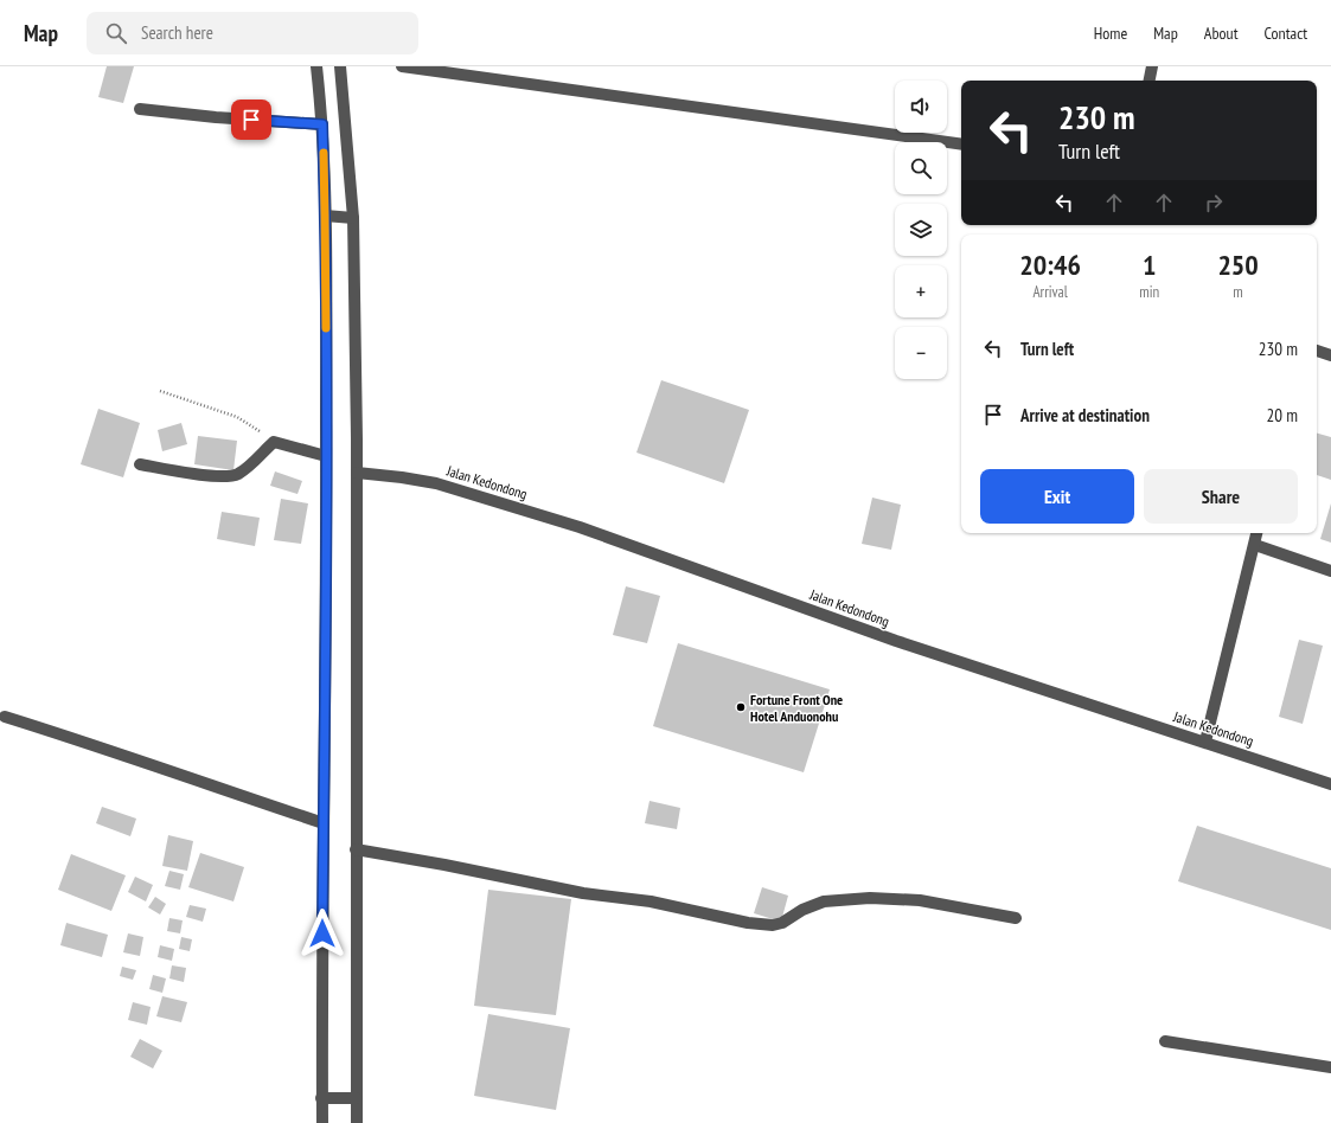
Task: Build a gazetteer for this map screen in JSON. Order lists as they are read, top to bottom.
{
  "streets": {
    "street": ["Jalan Kedondong"]
  },
  "places": ["Fortune Front One Hotel Anduonohu"],
  "page": {
    "header": "Map",
    "search": "Search here",
    "nav": [
      "Home",
      "Map",
      "About",
      "Contact"
    ],
    "map_buttons": ["+", "−"],
    "turn": ["230 m", "Turn left"],
    "eta": [
      "20:46",
      "Arrival",
      "1",
      "min",
      "250",
      "m"
    ],
    "list": [
      {
        "name": "Turn left",
        "value": "230 m"
      },
      {
        "name": "Arrive at destination",
        "value": "20 m"
      }
    ],
    "buttons": ["Exit", "Share"]
  }
}
